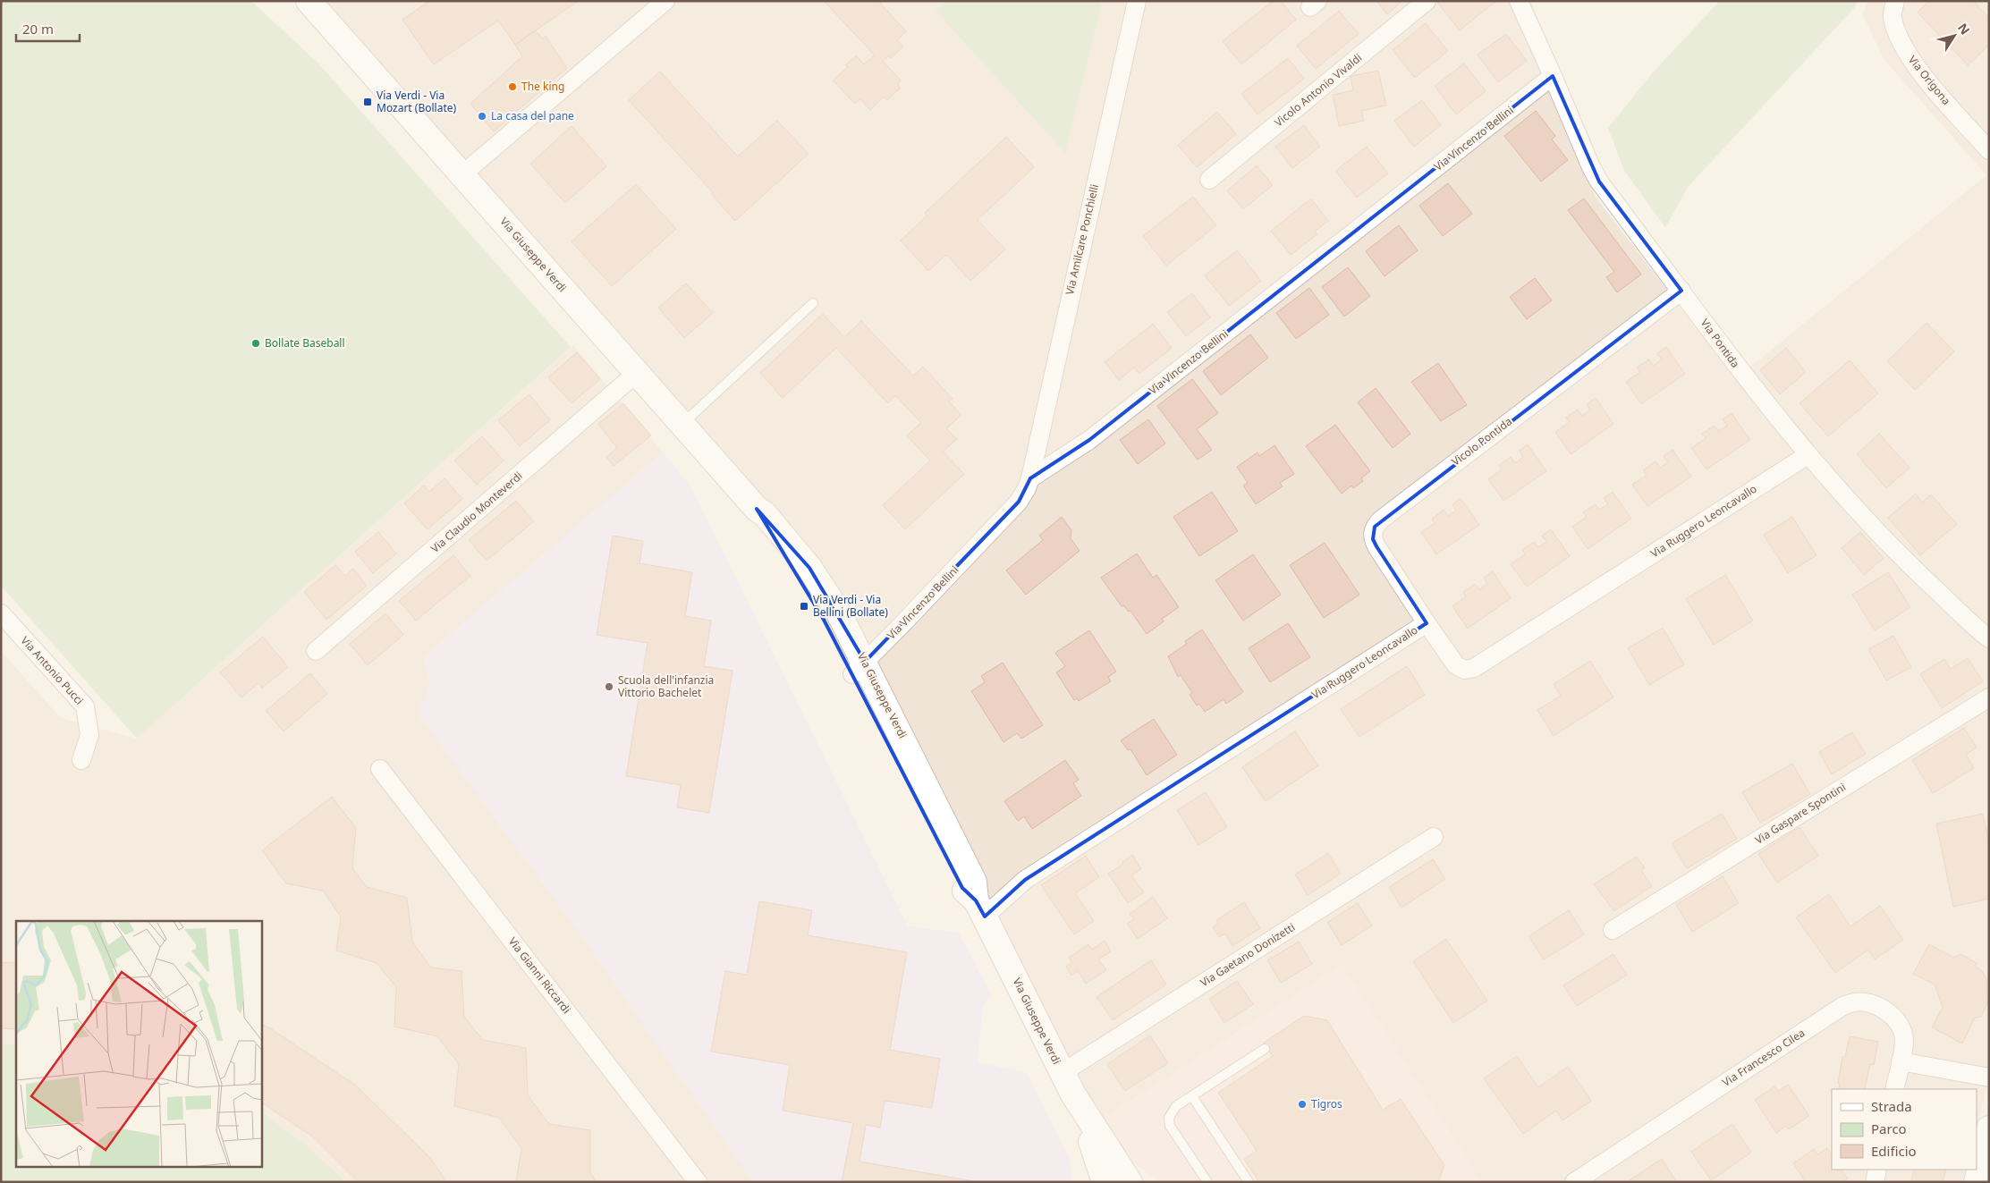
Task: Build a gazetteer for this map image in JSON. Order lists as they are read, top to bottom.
{
  "streets": {
    "street": [
      "Via Origona",
      "Vicolo Antonio Vivaldi",
      "Via Vincenzo Bellini",
      "Via Amilcare Ponchielli",
      "Via Giuseppe Verdi",
      "Via Pontida",
      "Vicolo Pontida",
      "Via Claudio Monteverdi",
      "Via Ruggero Leoncavallo",
      "Via Antonio Pucci",
      "Via Gaspare Spontini",
      "Via Gaetano Donizetti",
      "Via Gianni Riccardi",
      "Via Francesco Cilea"
    ]
  },
  "crossings": [
    ["Via Vincenzo Bellini", "Via Amilcare Ponchielli"],
    ["Via Vincenzo Bellini", "Via Giuseppe Verdi"],
    ["Via Vincenzo Bellini", "Via Pontida"],
    ["Via Giuseppe Verdi", "Via Claudio Monteverdi"],
    ["Via Giuseppe Verdi", "Via Ruggero Leoncavallo"],
    ["Via Giuseppe Verdi", "Via Gaetano Donizetti"],
    ["Via Pontida", "Vicolo Pontida"],
    ["Via Pontida", "Via Ruggero Leoncavallo"],
    ["Vicolo Pontida", "Via Ruggero Leoncavallo"]
  ],
  "places": {
    "other": [
      "The king",
      "La casa del pane",
      "Bollate Baseball",
      "Scuola dell'infanzia Vittorio Bachelet",
      "Tigros"
    ],
    "transit": ["Via Verdi - Via Mozart (Bollate)", "Via Verdi - Via Bellini (Bollate)"]
  },
  "legend": ["Strada", "Parco", "Edificio"],
  "scale_bar": "20 m",
  "north": "top right"
}
